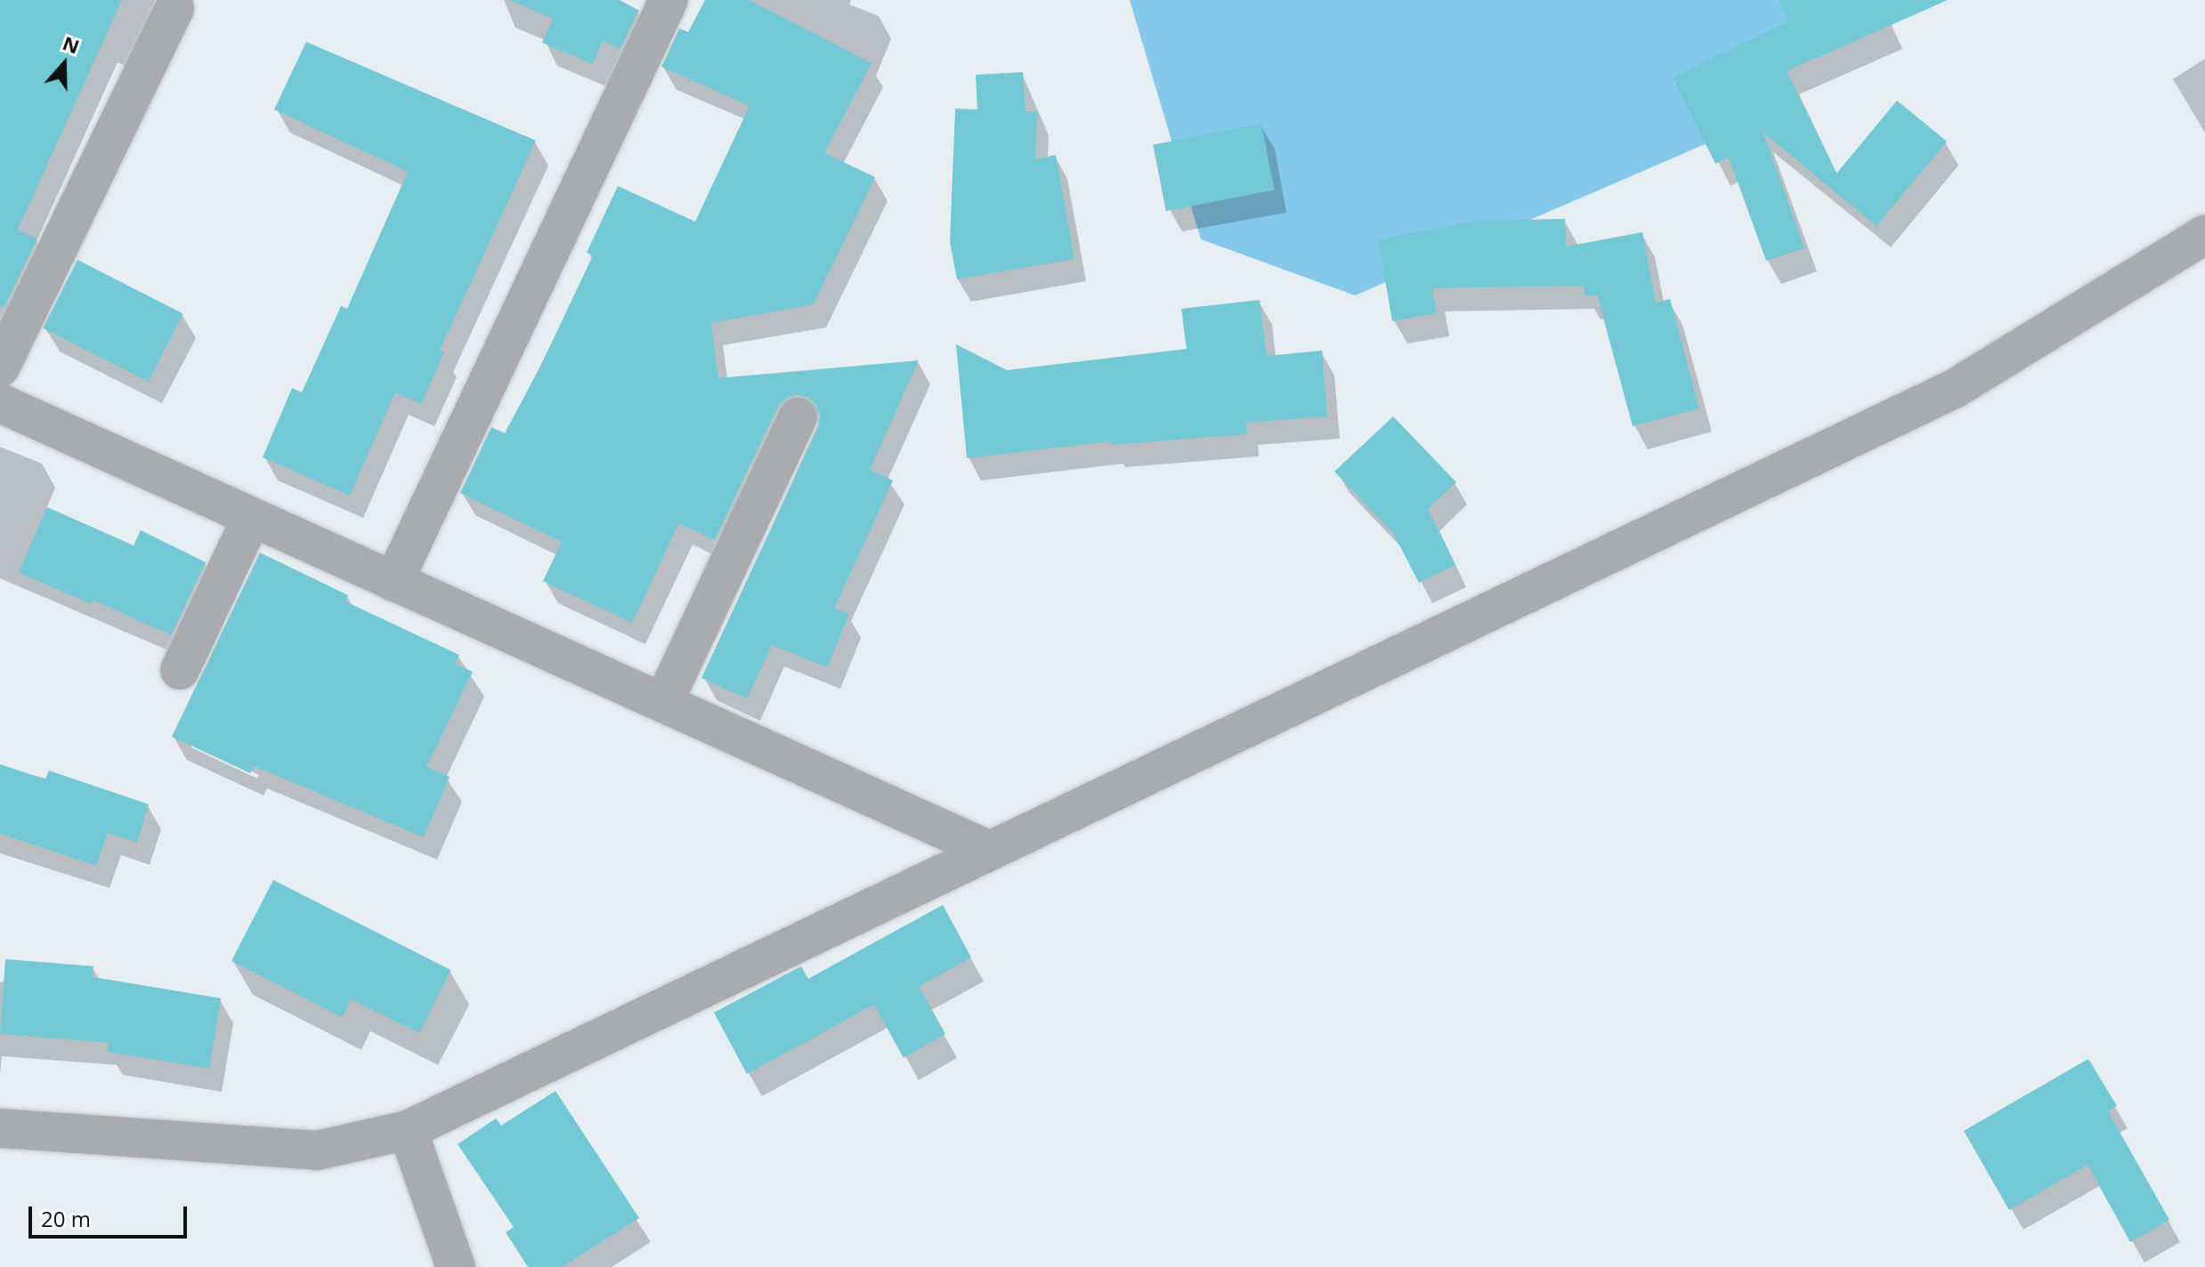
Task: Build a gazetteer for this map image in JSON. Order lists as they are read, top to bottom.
{
  "scale_bar": "20 m",
  "north": "top"
}
